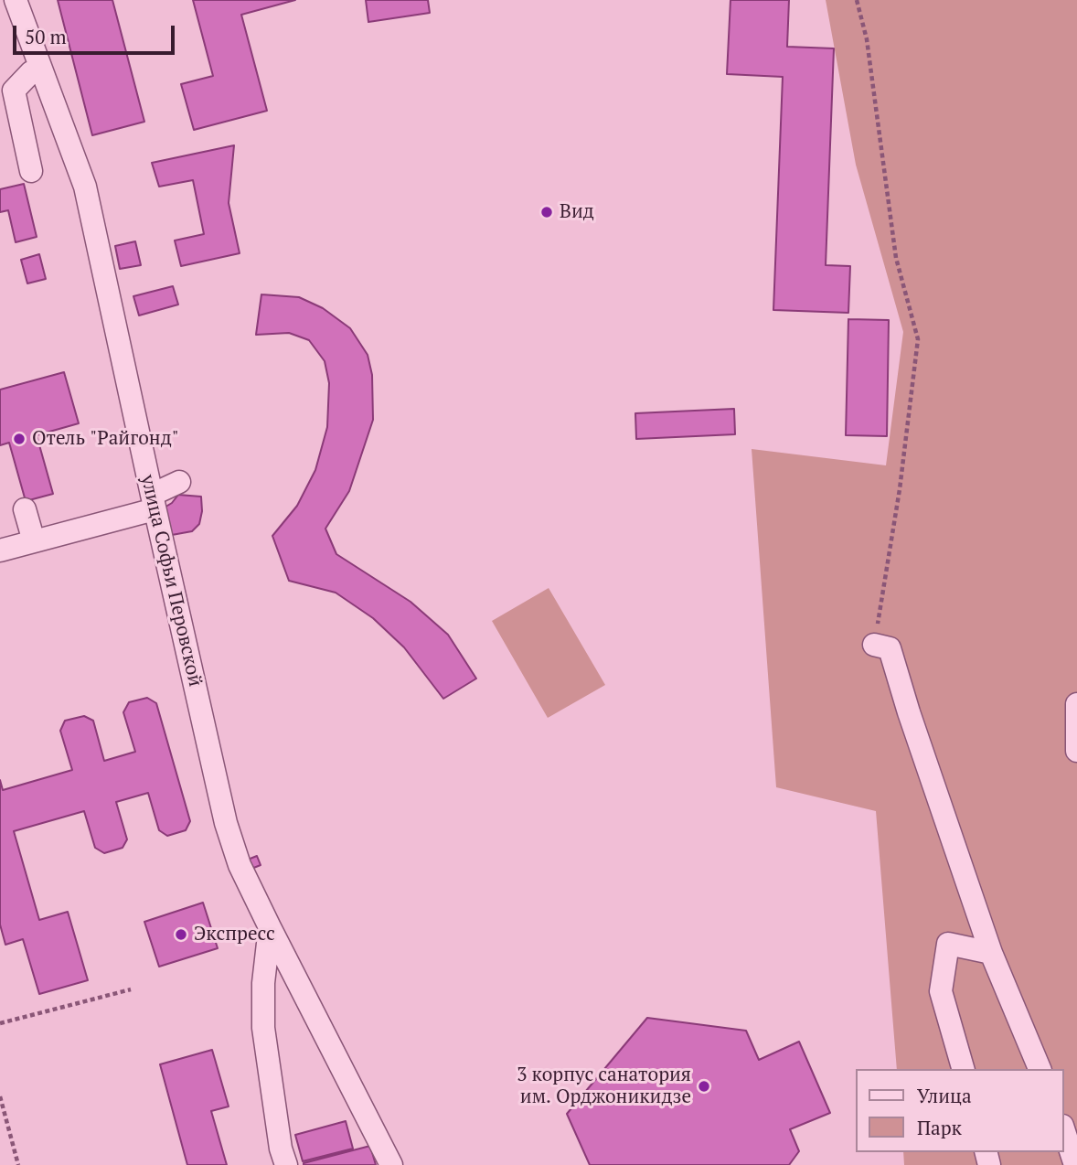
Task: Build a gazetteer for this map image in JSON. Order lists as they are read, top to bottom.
{
  "streets": {
    "street": ["улица Софьи Перовской"]
  },
  "places": [
    "Вид",
    "Отель \"Райгонд\"",
    "Экспресс",
    "3 корпус санатория им. Орджоникидзе"
  ],
  "legend": ["Улица", "Парк"],
  "scale_bar": "50 m"
}
